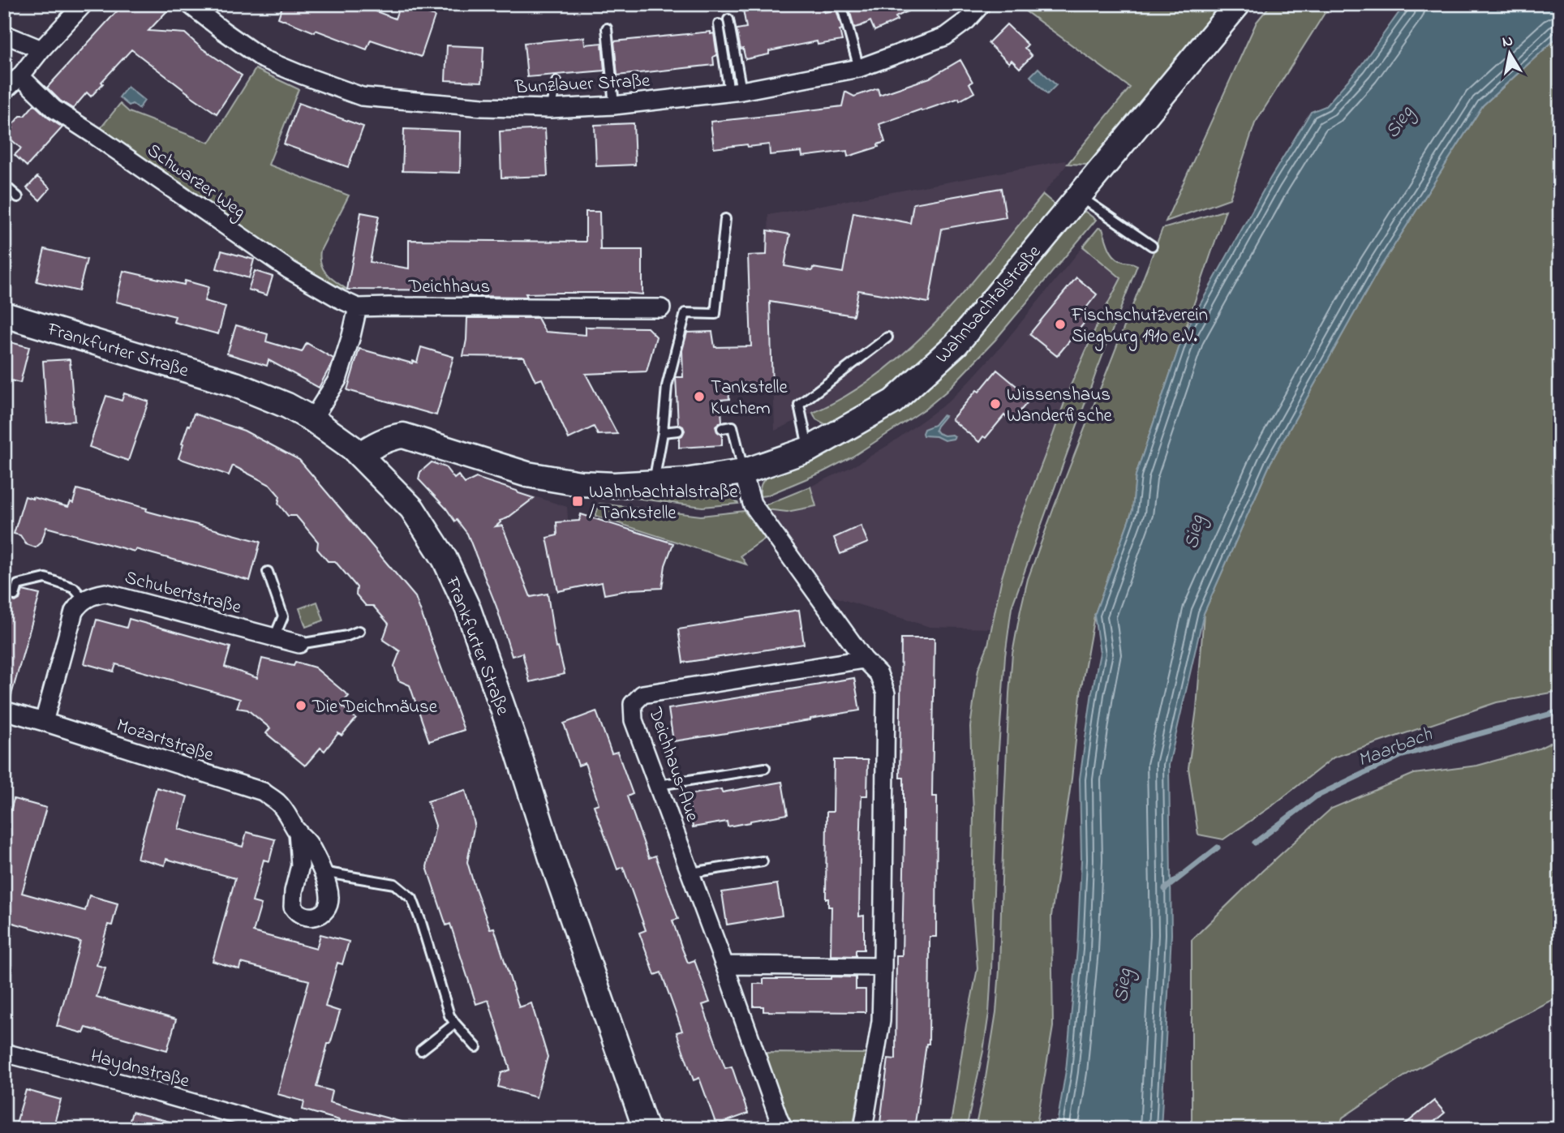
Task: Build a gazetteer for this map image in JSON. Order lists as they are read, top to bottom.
{
  "streets": {
    "main road": ["Wahnbachtalstraße", "Frankfurter Straße"],
    "street": [
      "Bunzlauer Straße",
      "Schwarzer Weg",
      "Deichhaus",
      "Schubertstraße",
      "Mozartstraße",
      "Deichhaus-Aue",
      "Haydnstraße"
    ]
  },
  "crossings": [
    ["Schwarzer Weg", "Deichhaus"],
    ["Wahnbachtalstraße", "Frankfurter Straße"]
  ],
  "water": ["Sieg", "Maarbach"],
  "places": {
    "other": [
      "Fischschutzverein Siegburg 1910 e.V.",
      "Tankstelle Kuchem",
      "Wissenshaus Wanderfische",
      "Die Deichmäuse"
    ],
    "transit": ["Wahnbachtalstraße / Tankstelle"]
  },
  "north": "top"
}
